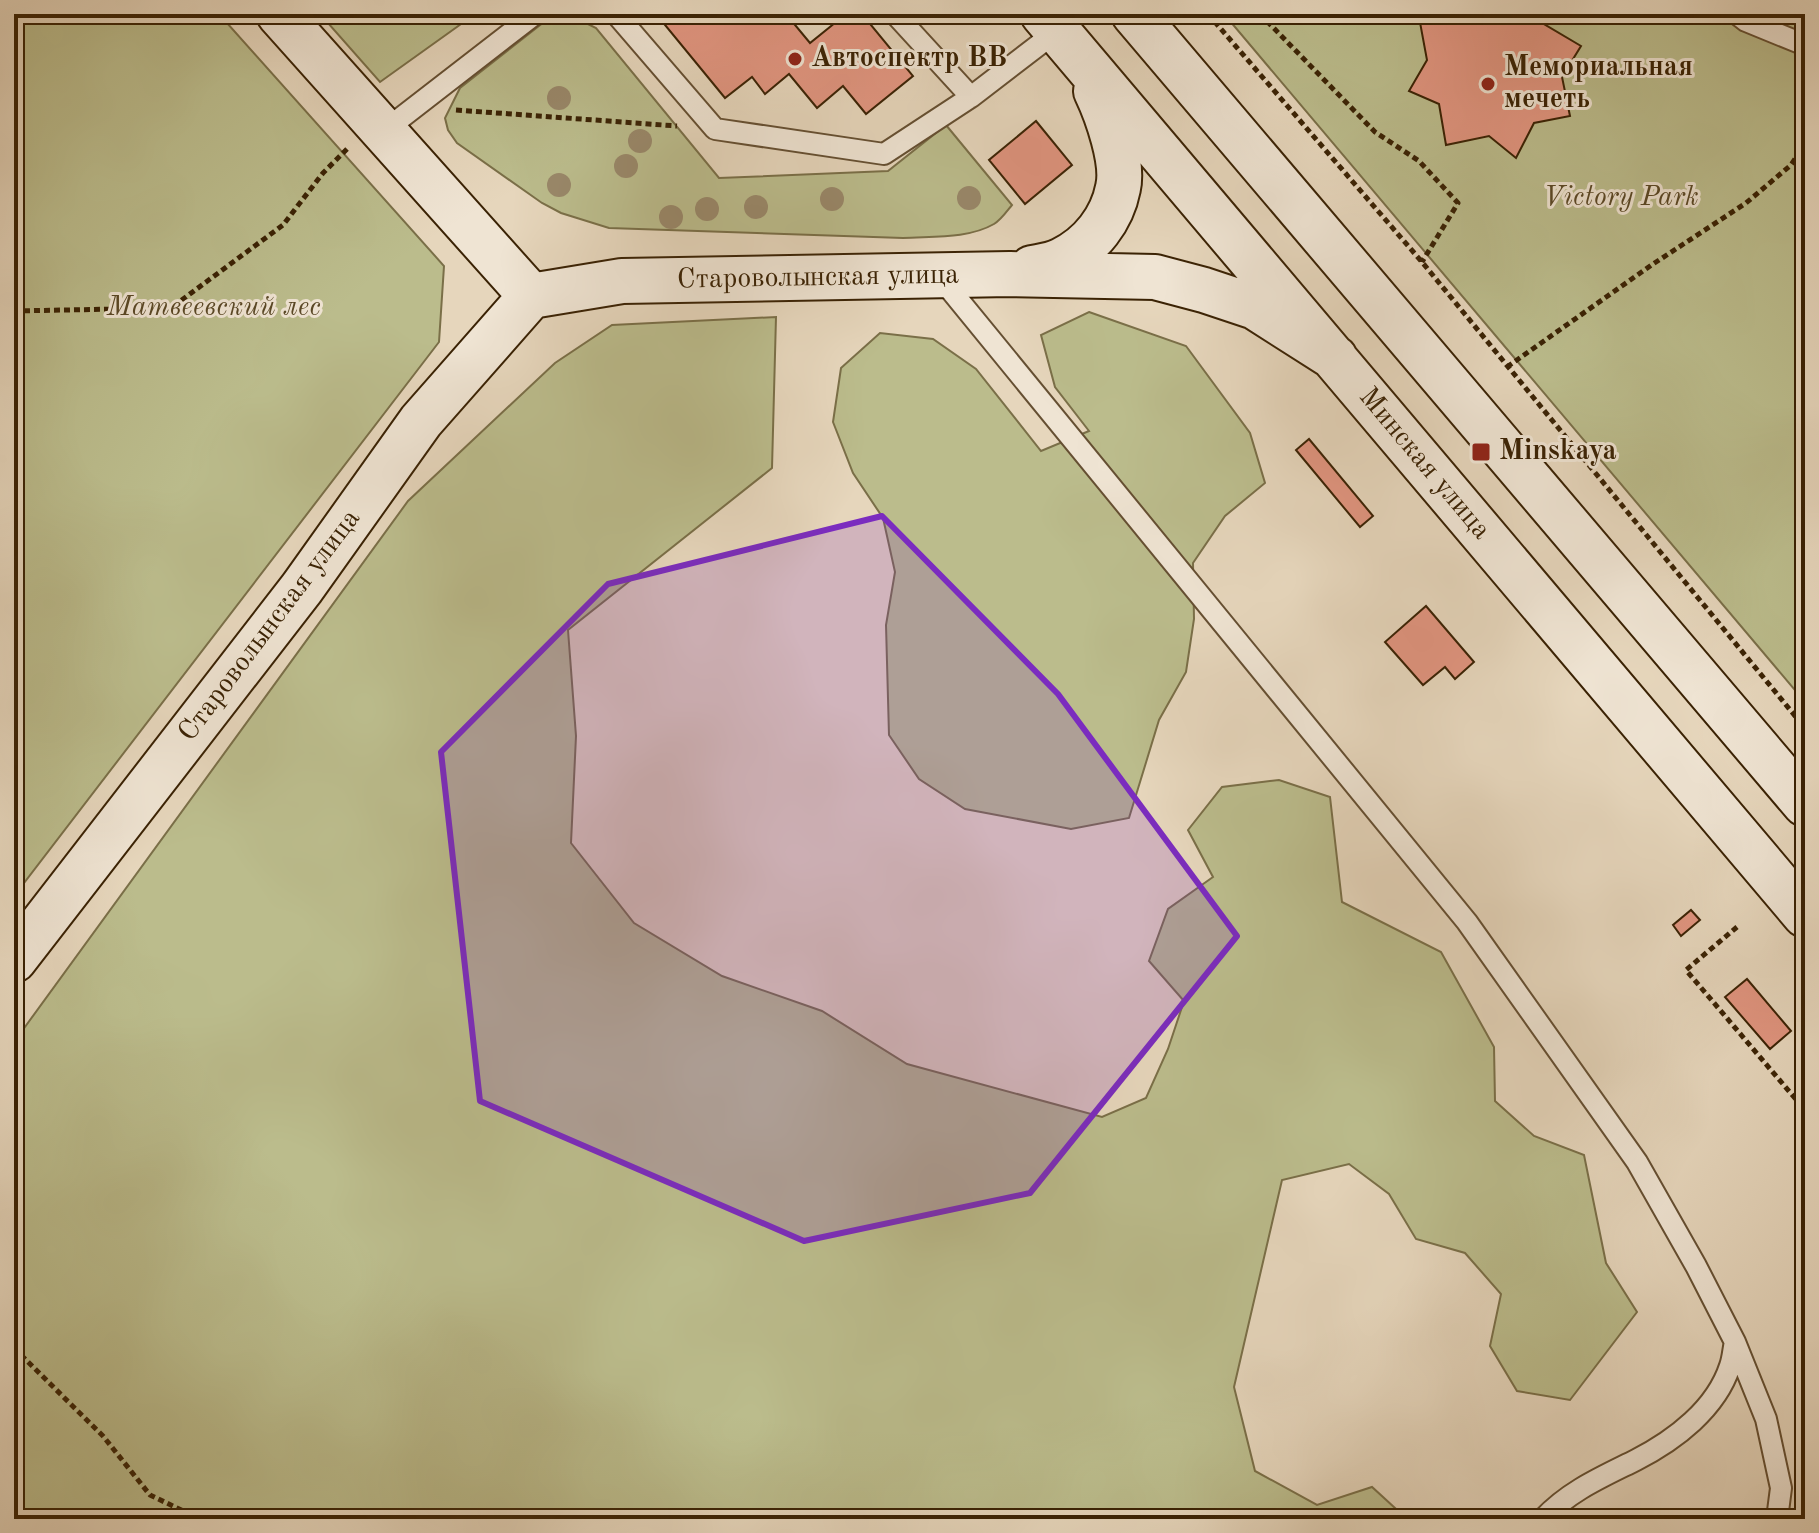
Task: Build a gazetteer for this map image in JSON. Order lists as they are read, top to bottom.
{
  "streets": {
    "street": ["Староволынская улица", "Минская улица"]
  },
  "parks": ["Victory Park", "Матвеевский лес"],
  "places": {
    "other": ["Автоспектр ВВ", "Мемориальная мечеть"],
    "transit": ["Minskaya"]
  }
}
